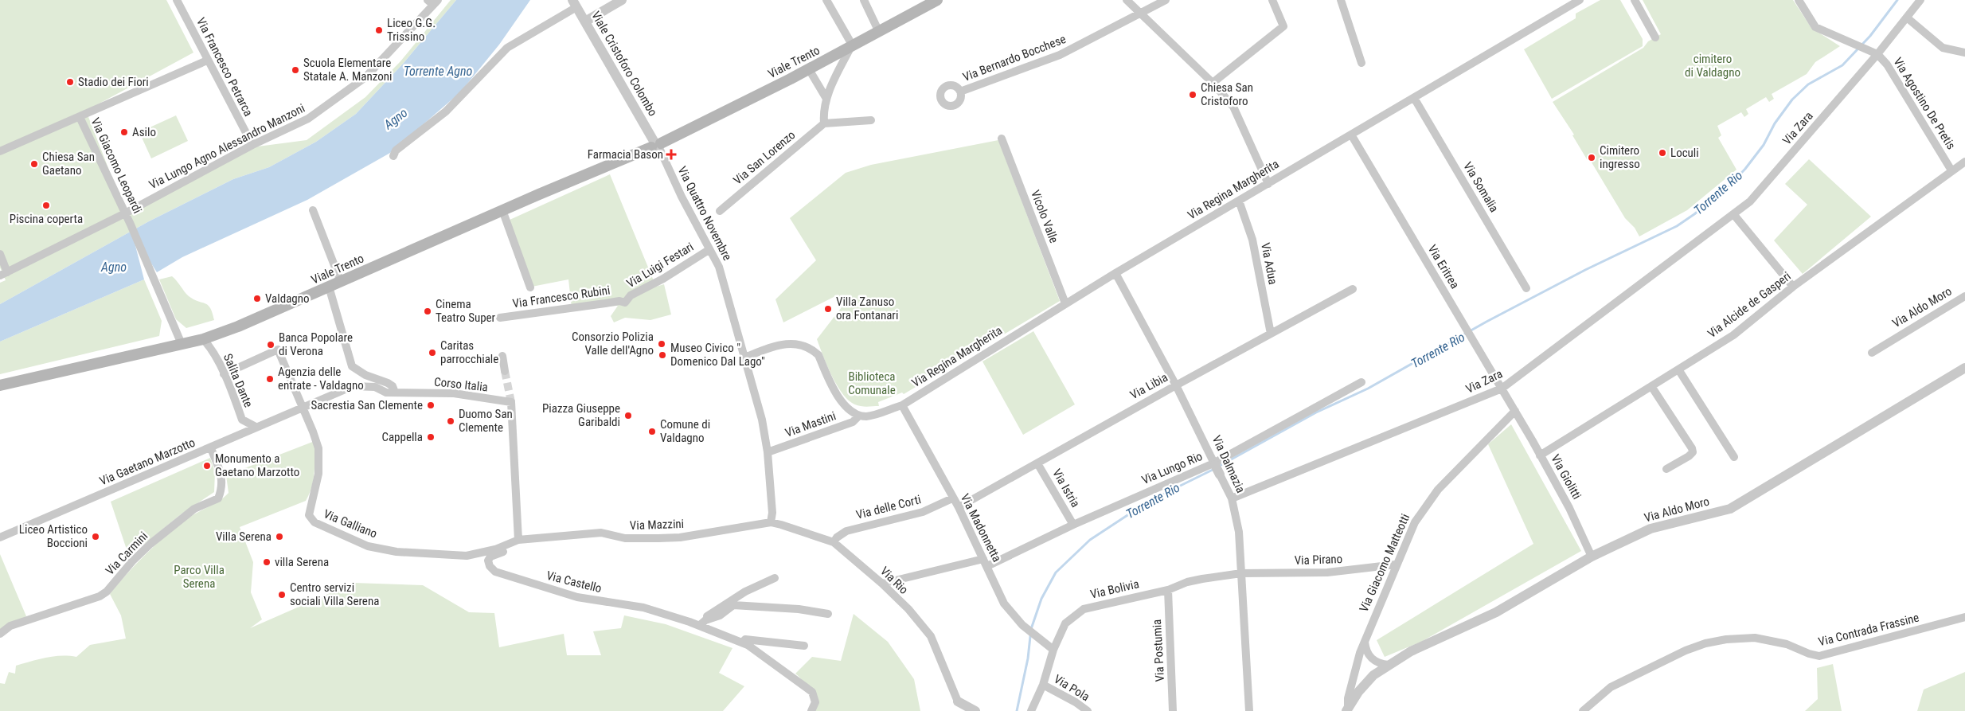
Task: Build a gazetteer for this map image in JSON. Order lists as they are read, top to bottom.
{
  "streets": {
    "main road": ["Viale Trento"],
    "street": [
      "Via Bernardo Bocchese",
      "Viale Cristoforo Colombo",
      "Via Francesco Petrarca",
      "Via Agostino De Pretis",
      "Via Zara",
      "Via Lungo Agno Alessandro Manzoni",
      "Via San Lorenzo",
      "Via Giacomo Leopardi",
      "Via Somalia",
      "Via Regina Margherita",
      "Via Quattro Novembre",
      "Vicolo Valle",
      "Via Adua",
      "Via Luigi Festari",
      "Via Eritrea",
      "Via Francesco Rubini",
      "Via Alcide de Gasperi",
      "Via Aldo Moro",
      "Salita Dante",
      "Corso Italia",
      "Via Libia",
      "Via Mastini",
      "Via Gaetano Marzotto",
      "Via Dalmazia",
      "Via Lungo Rio",
      "Via Giolitti",
      "Via Istria",
      "Via delle Corti",
      "Via Galliano",
      "Via Mazzini",
      "Via Madonnetta",
      "Via Carmini",
      "Via Pirano",
      "Via Giacomo Matteotti",
      "Via Rio",
      "Via Castello",
      "Via Bolivia",
      "Via Contrada Frassine",
      "Via Postumia",
      "Via Pola"
    ]
  },
  "crossings": [
    ["Viale Trento", "Viale Cristoforo Colombo"],
    ["Viale Trento", "Via Giacomo Leopardi"],
    ["Viale Trento", "Via Quattro Novembre"],
    ["Viale Trento", "Salita Dante"],
    ["Viale Cristoforo Colombo", "Via Quattro Novembre"],
    ["Via Francesco Petrarca", "Via Lungo Agno Alessandro Manzoni"],
    ["Via Agostino De Pretis", "Via Zara"],
    ["Via Agostino De Pretis", "Via Alcide de Gasperi"],
    ["Via Zara", "Via Eritrea"],
    ["Via Zara", "Via Dalmazia"],
    ["Via Lungo Agno Alessandro Manzoni", "Via Giacomo Leopardi"],
    ["Via Somalia", "Via Regina Margherita"],
    ["Via Regina Margherita", "Vicolo Valle"],
    ["Via Regina Margherita", "Via Adua"],
    ["Via Regina Margherita", "Via Eritrea"],
    ["Via Regina Margherita", "Via Dalmazia"],
    ["Via Regina Margherita", "Via Madonnetta"],
    ["Via Quattro Novembre", "Via Luigi Festari"],
    ["Via Quattro Novembre", "Via Mastini"],
    ["Via Quattro Novembre", "Via Mazzini"],
    ["Via Quattro Novembre", "Via Rio"],
    ["Via Adua", "Via Libia"],
    ["Via Luigi Festari", "Via Francesco Rubini"],
    ["Via Eritrea", "Via Giolitti"],
    ["Via Eritrea", "Via Giacomo Matteotti"],
    ["Via Alcide de Gasperi", "Via Giolitti"],
    ["Via Aldo Moro", "Via Giolitti"],
    ["Via Aldo Moro", "Via Giacomo Matteotti"],
    ["Salita Dante", "Via Gaetano Marzotto"],
    ["Corso Italia", "Via Gaetano Marzotto"],
    ["Corso Italia", "Via Galliano"],
    ["Corso Italia", "Via Mazzini"],
    ["Via Libia", "Via Dalmazia"],
    ["Via Libia", "Via Istria"],
    ["Via Libia", "Via Madonnetta"],
    ["Via Gaetano Marzotto", "Via Galliano"],
    ["Via Gaetano Marzotto", "Via Carmini"],
    ["Via Dalmazia", "Via Lungo Rio"],
    ["Via Dalmazia", "Via Pirano"],
    ["Via Dalmazia", "Via Bolivia"],
    ["Via Lungo Rio", "Via Istria"],
    ["Via Lungo Rio", "Via Madonnetta"],
    ["Via Lungo Rio", "Via Rio"],
    ["Via Giolitti", "Via Giacomo Matteotti"],
    ["Via delle Corti", "Via Madonnetta"],
    ["Via delle Corti", "Via Rio"],
    ["Via Galliano", "Via Mazzini"],
    ["Via Galliano", "Via Castello"],
    ["Via Mazzini", "Via Rio"],
    ["Via Madonnetta", "Via Bolivia"],
    ["Via Pirano", "Via Giacomo Matteotti"],
    ["Via Pirano", "Via Bolivia"],
    ["Via Bolivia", "Via Postumia"],
    ["Via Bolivia", "Via Pola"]
  ],
  "water": ["Torrente Agno", "Agno", "Torrente Rio"],
  "parks": ["cimitero di Valdagno", "Biblioteca Comunale", "Parco Villa Serena"],
  "places": {
    "other": [
      "Liceo G.G. Trissino",
      "Scuola Elementare Statale A. Manzoni",
      "Stadio dei Fiori",
      "Chiesa San Cristoforo",
      "Asilo",
      "Loculi",
      "Cimitero ingresso",
      "Chiesa San Gaetano",
      "Piscina coperta",
      "Valdagno",
      "Villa Zanuso ora Fontanari",
      "Cinema Teatro Super",
      "Consorzio Polizia Valle dell'Agno",
      "Banca Popolare di Verona",
      "Caritas parrocchiale",
      "Museo Civico \" Domenico Dal Lago\"",
      "Agenzia delle entrate - Valdagno",
      "Sacrestia San Clemente",
      "Piazza Giuseppe Garibaldi",
      "Duomo San Clemente",
      "Comune di Valdagno",
      "Cappella",
      "Monumento a Gaetano Marzotto",
      "Liceo Artistico Boccioni",
      "Villa Serena",
      "villa Serena",
      "Centro servizi sociali Villa Serena"
    ],
    "health": ["Farmacia Bason"]
  }
}
